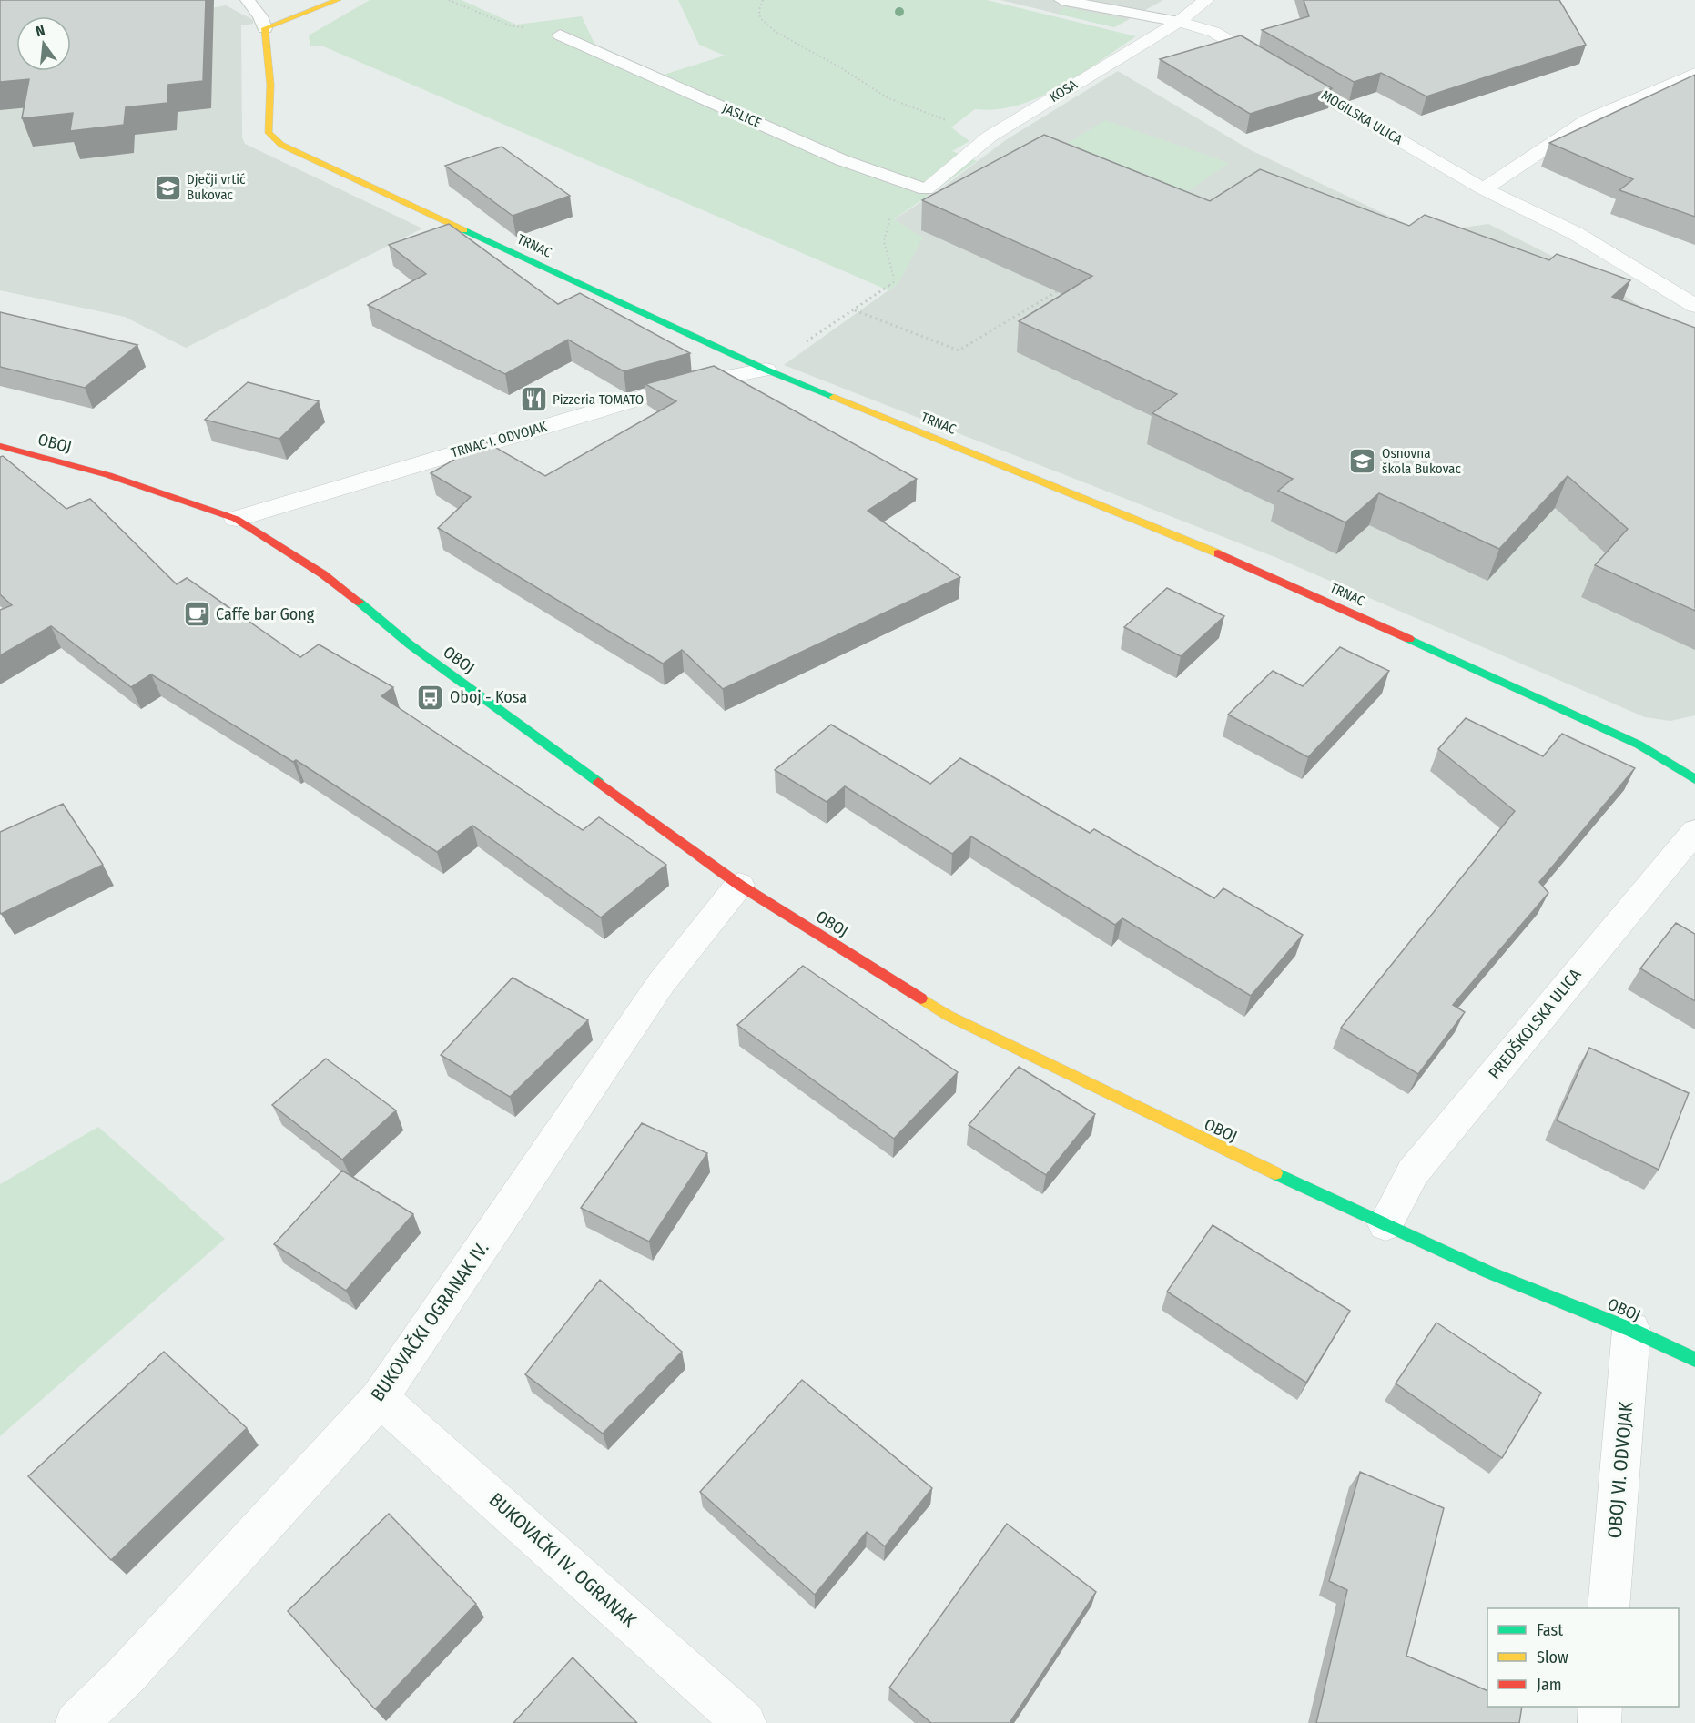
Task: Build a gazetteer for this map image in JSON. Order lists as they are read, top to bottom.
{
  "streets": {
    "street": [
      "KOSA",
      "MOGILSKA ULICA",
      "TRNAC",
      "TRNAC I. ODVOJAK",
      "OBOJ",
      "PREDŠKOLSKA ULICA",
      "BUKOVAČKI OGRANAK IV.",
      "OBOJ VI. ODVOJAK",
      "BUKOVAČKI IV. OGRANAK"
    ],
    "lane": ["JASLICE"]
  },
  "crossings": [
    ["KOSA", "JASLICE"],
    ["KOSA", "MOGILSKA ULICA"],
    ["TRNAC", "TRNAC I. ODVOJAK"],
    ["TRNAC I. ODVOJAK", "OBOJ"],
    ["OBOJ", "PREDŠKOLSKA ULICA"],
    ["OBOJ", "BUKOVAČKI OGRANAK IV."],
    ["OBOJ", "OBOJ VI. ODVOJAK"],
    ["BUKOVAČKI OGRANAK IV.", "BUKOVAČKI IV. OGRANAK"]
  ],
  "places": {
    "school or university": ["Dječji vrtić Bukovac", "Osnovna škola Bukovac"],
    "restaurant": ["Pizzeria TOMATO"],
    "cafe": ["Caffe bar Gong"],
    "bus stop": ["Oboj - Kosa"]
  },
  "legend": ["Fast", "Slow", "Jam"],
  "north": "top"
}
